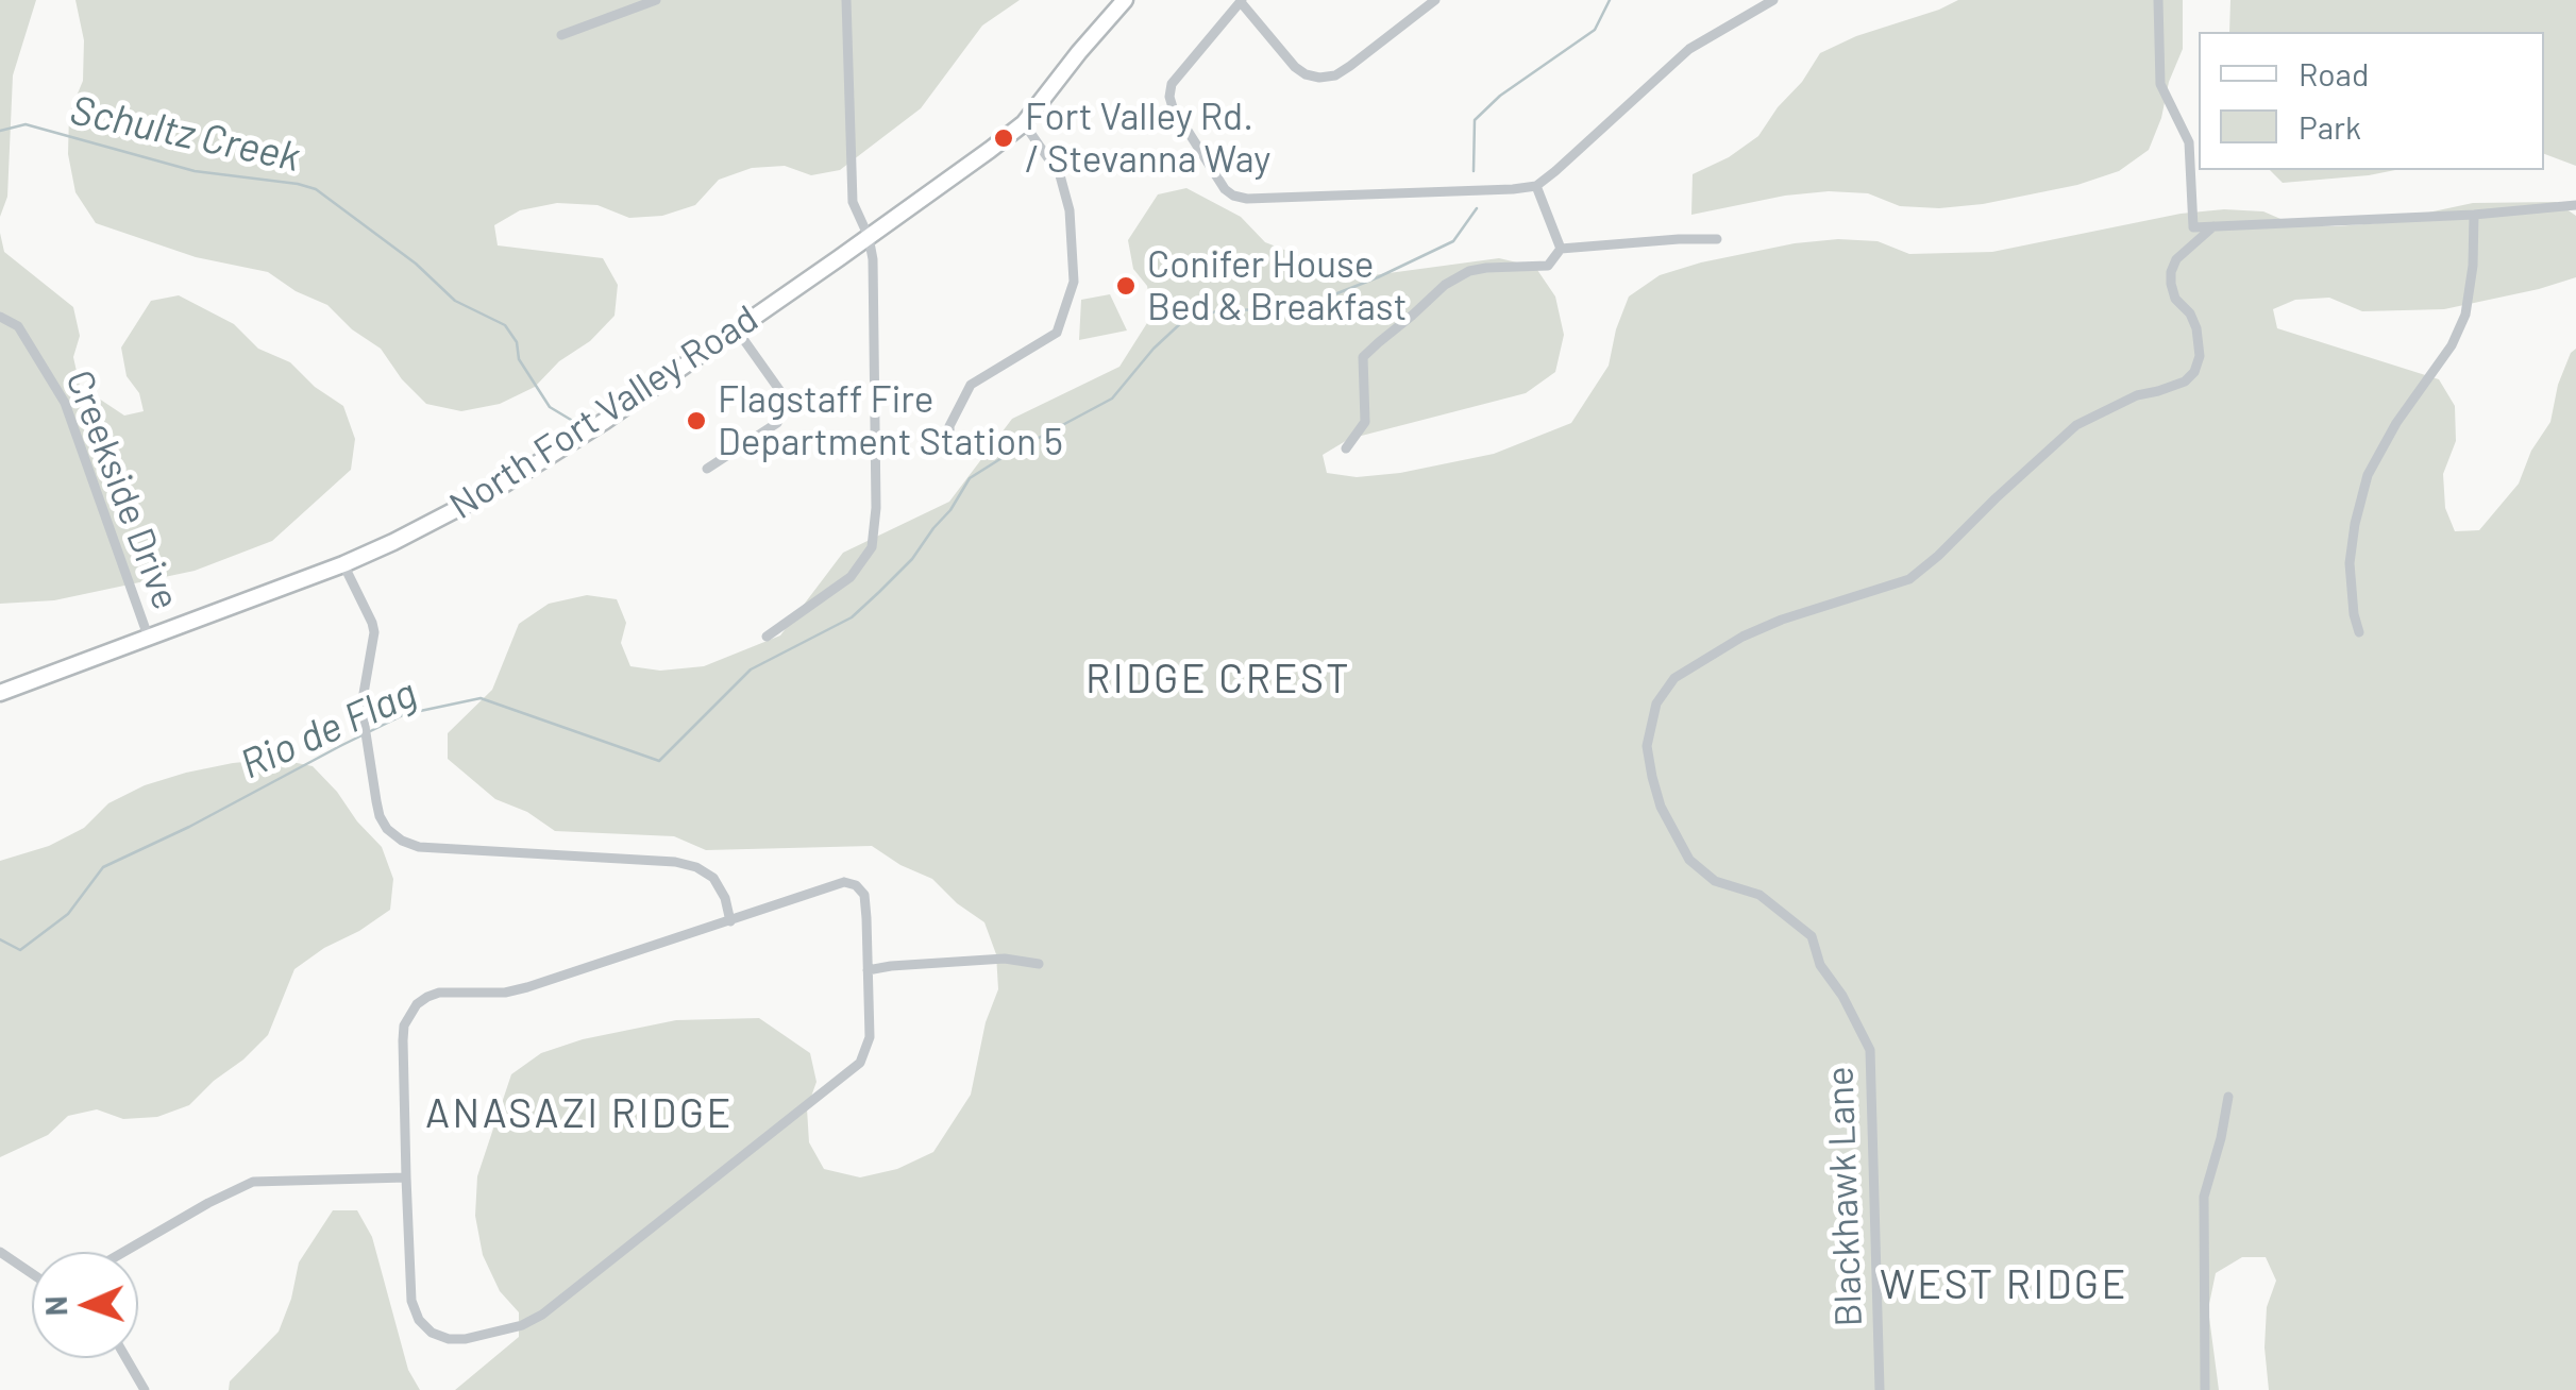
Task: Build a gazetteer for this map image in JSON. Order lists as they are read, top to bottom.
{
  "streets": {
    "main road": ["North Fort Valley Road"],
    "street": ["Creekside Drive", "Blackhawk Lane"]
  },
  "crossings": [
    ["North Fort Valley Road", "Creekside Drive"]
  ],
  "districts": ["RIDGE CREST", "ANASAZI RIDGE", "WEST RIDGE"],
  "water": ["Schultz Creek", "Rio de Flag"],
  "places": ["Fort Valley Rd. / Stevanna Way", "Conifer House Bed & Breakfast", "Flagstaff Fire Department Station 5"],
  "legend": ["Road", "Park"],
  "north": "left"
}
